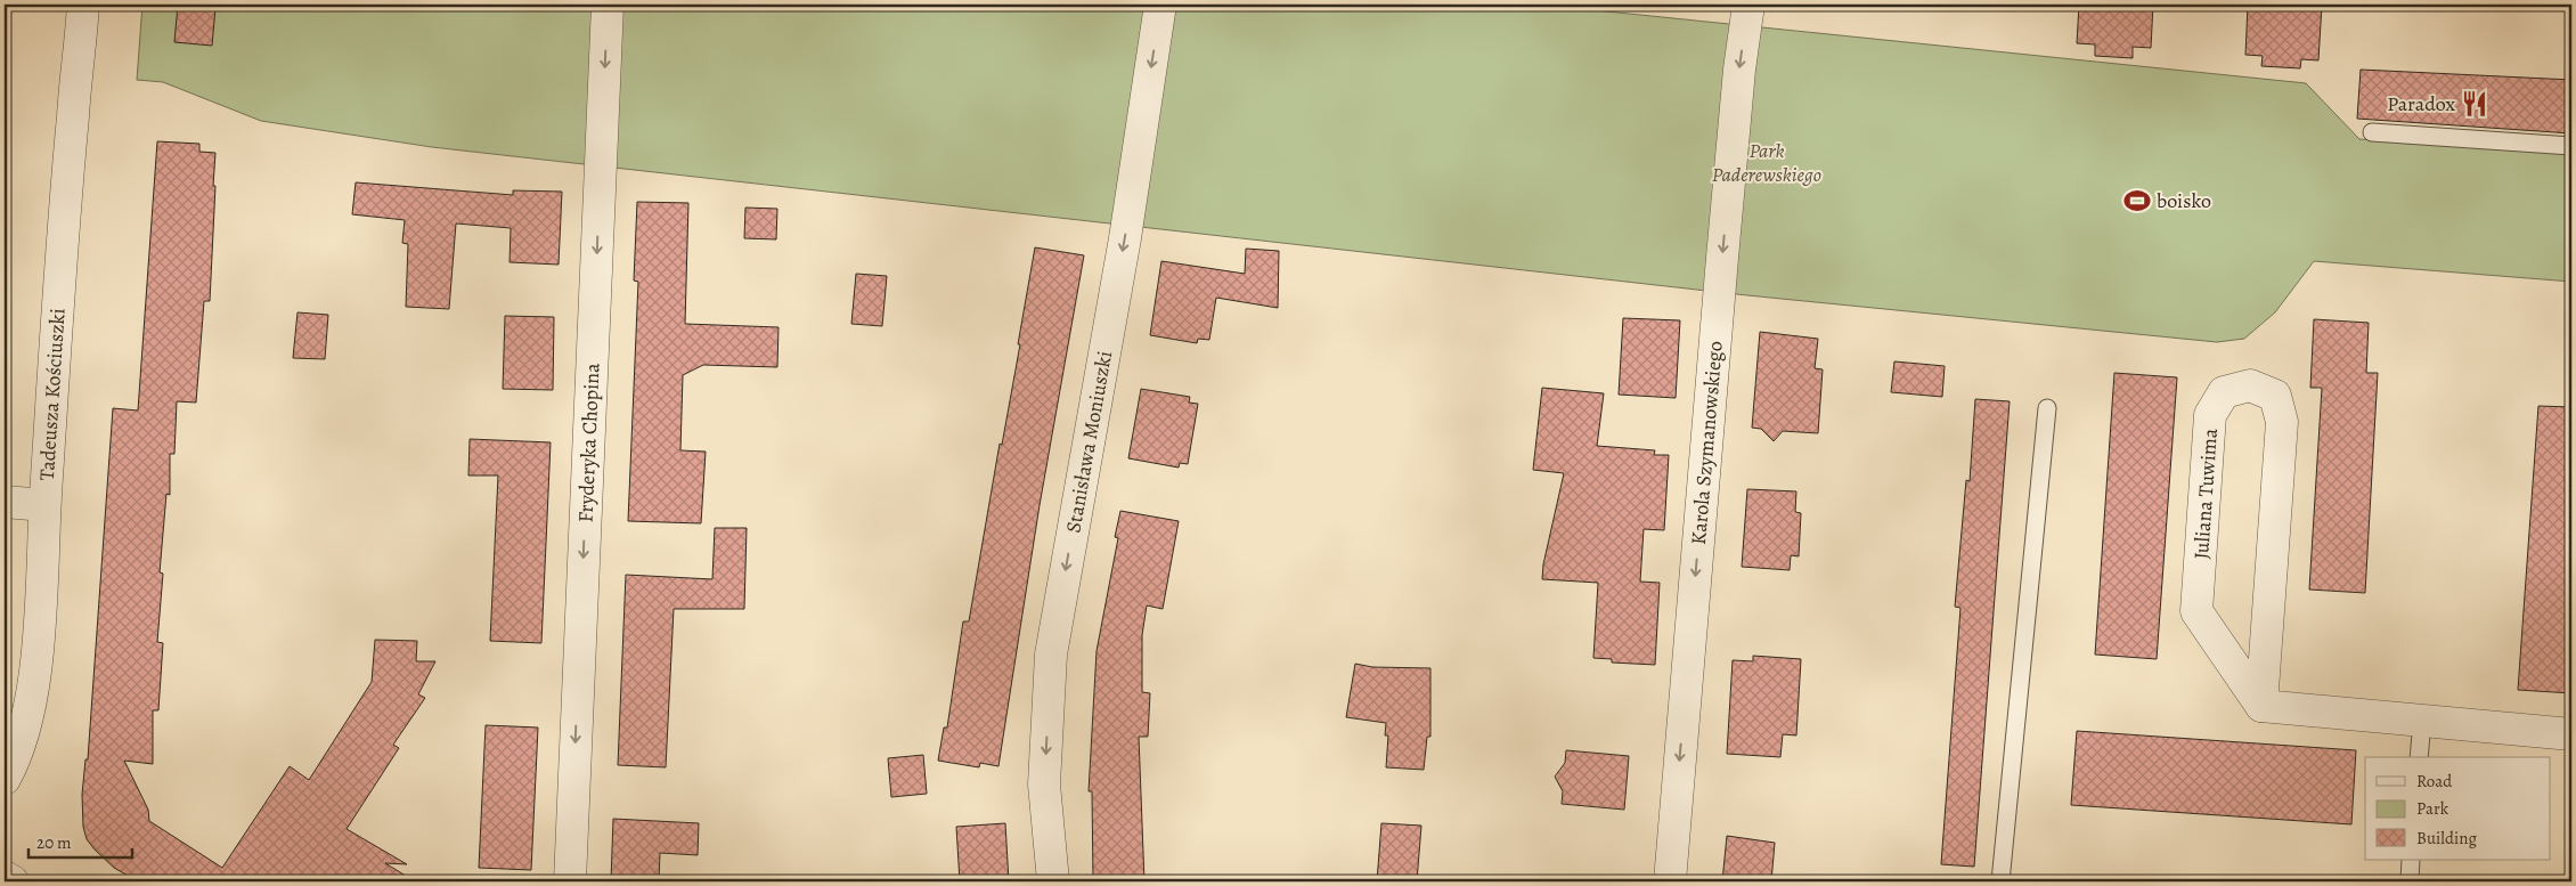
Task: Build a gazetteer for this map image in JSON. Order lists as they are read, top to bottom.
{
  "streets": {
    "street": [
      "Tadeusza Kościuszki",
      "Stanisława Moniuszki",
      "Karola Szymanowskiego",
      "Fryderyka Chopina",
      "Juliana Tuwima"
    ]
  },
  "one_way": ["Stanisława Moniuszki", "Karola Szymanowskiego", "Fryderyka Chopina"],
  "parks": ["Park Paderewskiego"],
  "places": {
    "restaurant": ["Paradox"],
    "sports": ["boisko"]
  },
  "legend": ["Road", "Park", "Building"],
  "scale_bar": "20 m"
}
